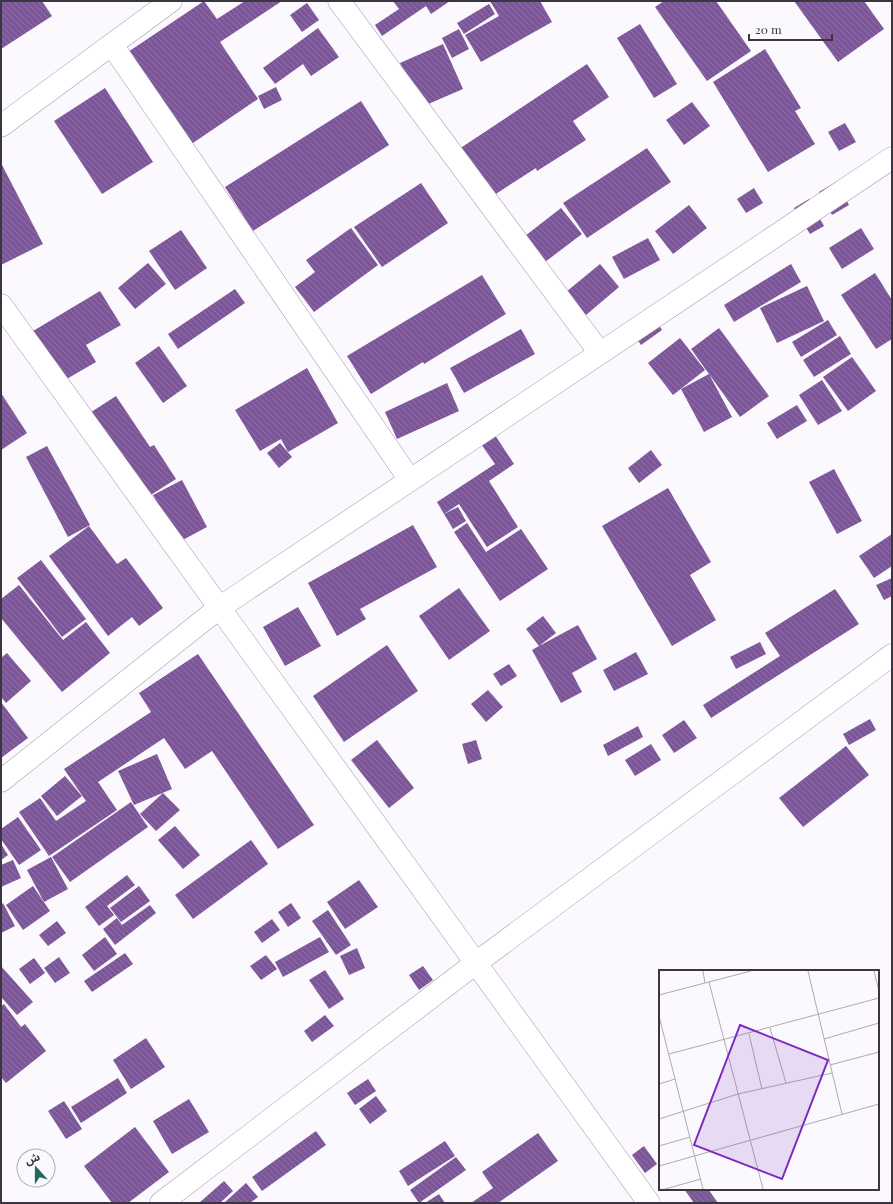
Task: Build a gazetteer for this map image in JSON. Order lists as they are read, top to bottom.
{
  "scale_bar": "20 m",
  "north": "top"
}
